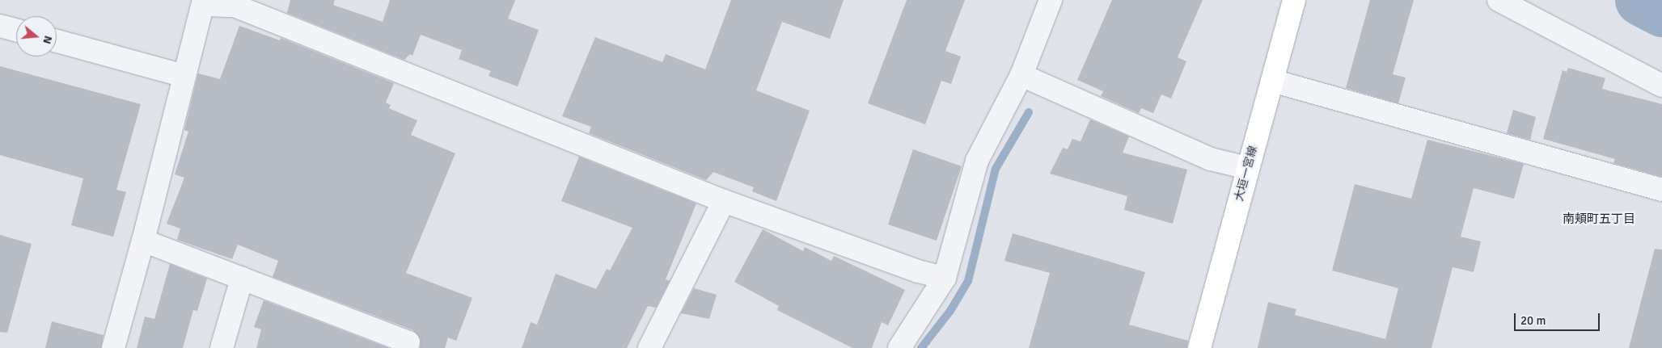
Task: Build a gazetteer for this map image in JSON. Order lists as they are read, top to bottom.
{
  "streets": {
    "main road": ["大垣一宮線"]
  },
  "districts": ["南頬町五丁目"],
  "scale_bar": "20 m",
  "north": "right"
}
